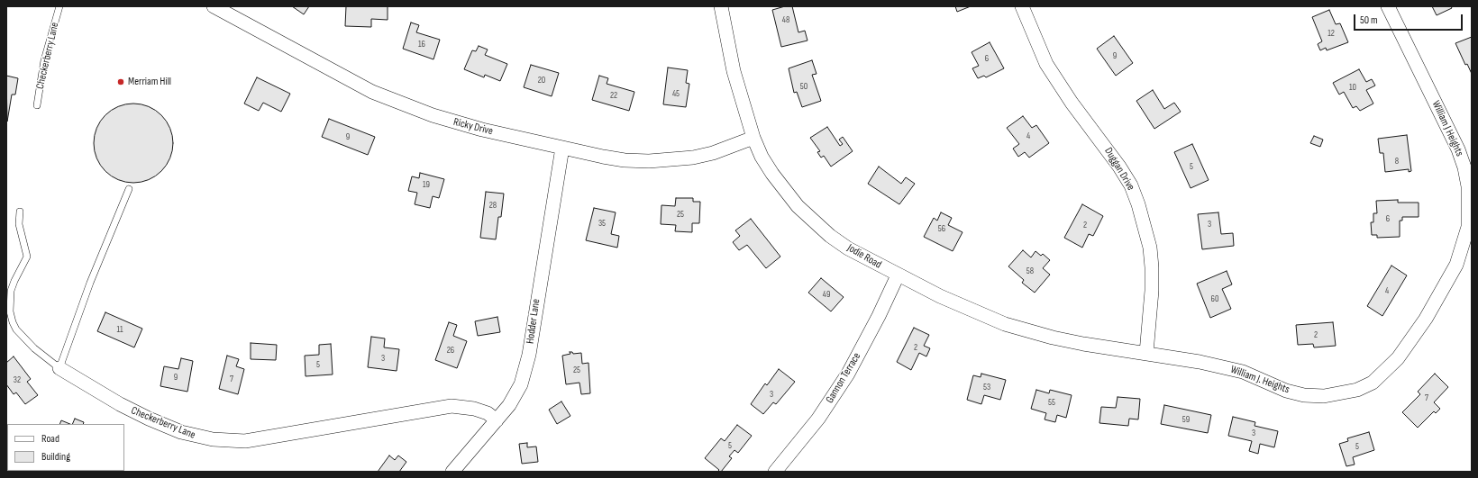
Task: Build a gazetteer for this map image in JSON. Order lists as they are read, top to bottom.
{
  "streets": {
    "street": [
      "Checkerberry Lane",
      "Ricky Drive",
      "William J Heights",
      "Duggan Drive",
      "Jodie Road",
      "Hodder Lane",
      "Gannon Terrace",
      "William J. Heights"
    ]
  },
  "crossings": [
    ["Checkerberry Lane", "Hodder Lane"],
    ["Ricky Drive", "Jodie Road"],
    ["Ricky Drive", "Hodder Lane"],
    ["William J Heights", "William J. Heights"],
    ["Duggan Drive", "Jodie Road"],
    ["Duggan Drive", "William J. Heights"],
    ["Jodie Road", "Gannon Terrace"],
    ["Jodie Road", "William J. Heights"]
  ],
  "places": ["Merriam Hill"],
  "house_numbers": [
    "48",
    "12",
    "16",
    "9",
    "6",
    "20",
    "50",
    "10",
    "45",
    "22",
    "4",
    "9",
    "8",
    "5",
    "19",
    "28",
    "25",
    "6",
    "35",
    "3",
    "2",
    "56",
    "58",
    "4",
    "49",
    "60",
    "11",
    "2",
    "2",
    "26",
    "3",
    "5",
    "25",
    "9",
    "7",
    "32",
    "53",
    "3",
    "7",
    "55",
    "59",
    "3",
    "5",
    "5"
  ],
  "legend": ["Road", "Building"],
  "scale_bar": "50 m"
}
